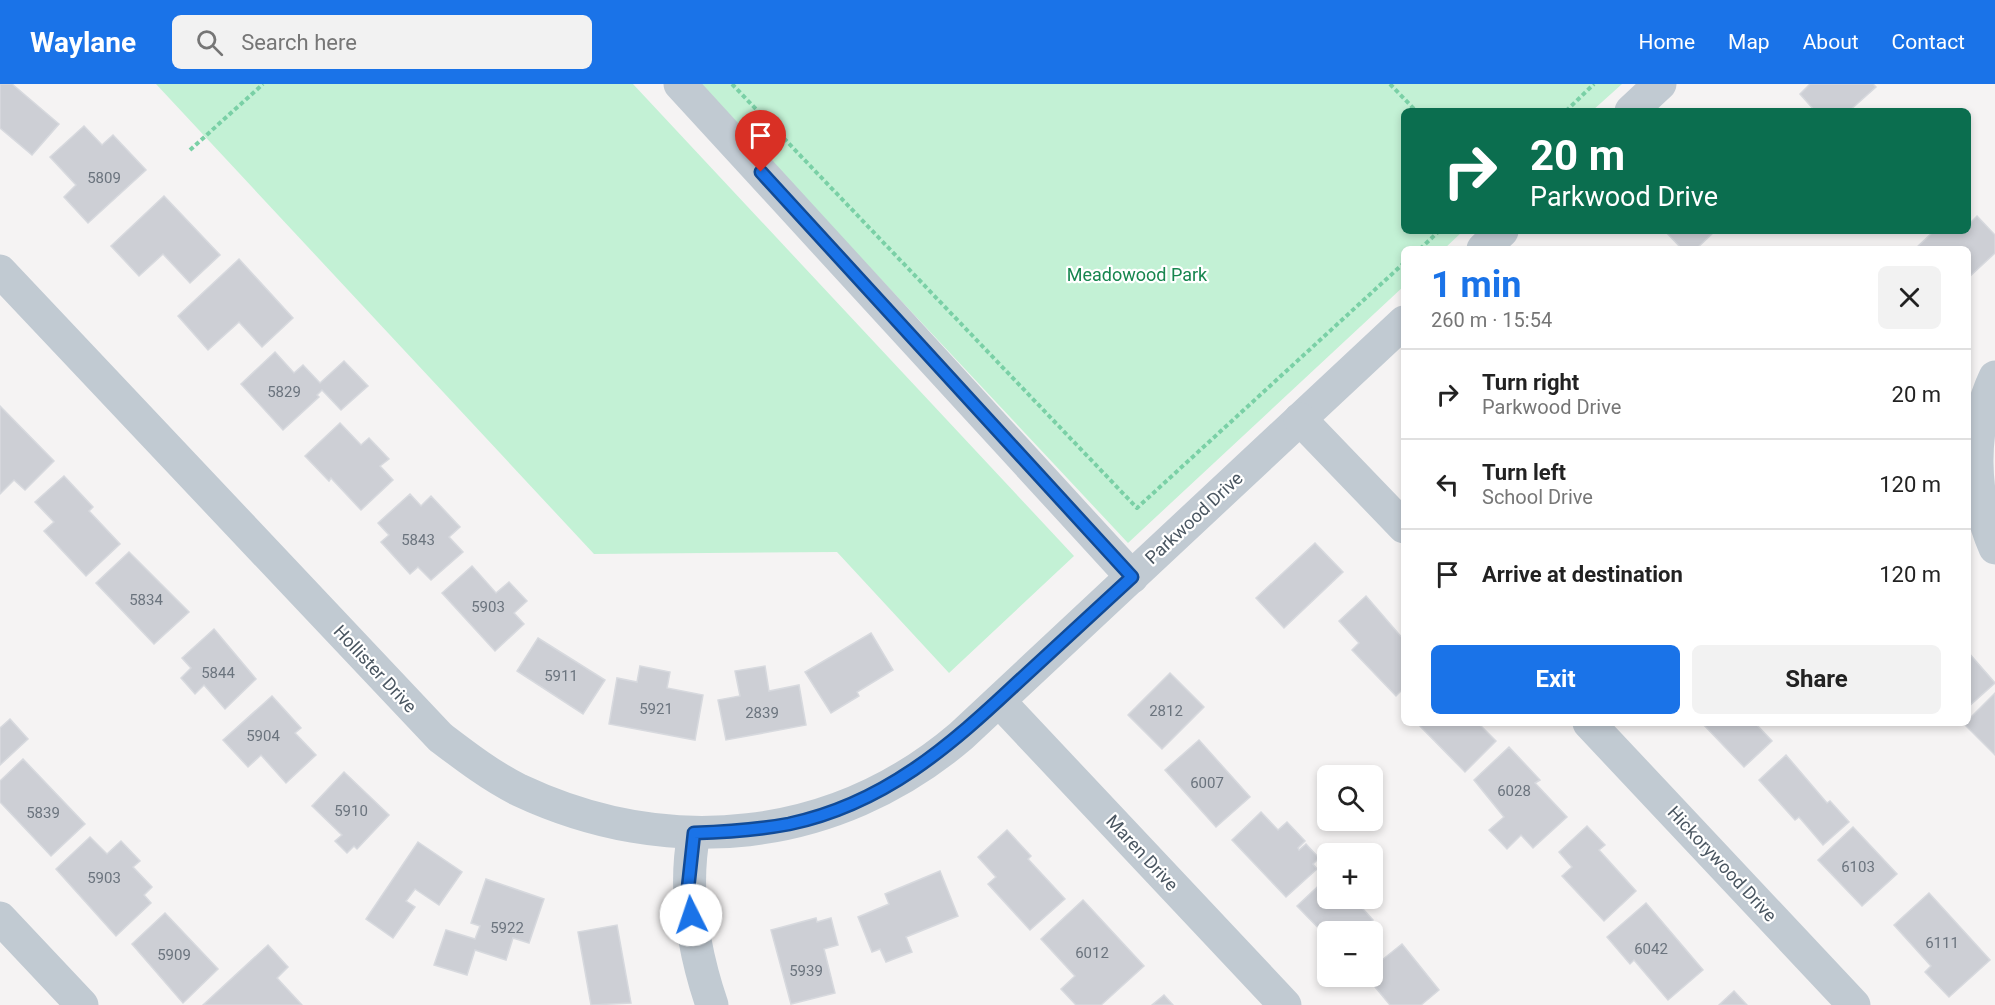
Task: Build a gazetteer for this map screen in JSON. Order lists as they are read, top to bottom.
{
  "streets": {
    "street": [
      "Parkwood Drive",
      "Hollister Drive",
      "Maren Drive",
      "Hickorywood Drive"
    ]
  },
  "crossings": [
    ["Parkwood Drive", "Hollister Drive"],
    ["Parkwood Drive", "Maren Drive"]
  ],
  "parks": ["Meadowood Park"],
  "house_numbers": [
    "5809",
    "5829",
    "5843",
    "5834",
    "5903",
    "5844",
    "5911",
    "5921",
    "2812",
    "2839",
    "5904",
    "6007",
    "6028",
    "5910",
    "5839",
    "6103",
    "5903",
    "5922",
    "6111",
    "6042",
    "6012",
    "5909",
    "5939"
  ],
  "page": {
    "header": "Waylane",
    "search": "Search here",
    "nav": [
      "Home",
      "Map",
      "About",
      "Contact"
    ],
    "turn": ["20 m", "Parkwood Drive"],
    "heading": ["1 min", "260 m · 15:54"],
    "list": [
      {
        "name": "Turn right",
        "note": "Parkwood Drive",
        "value": "20 m"
      },
      {
        "name": "Turn left",
        "note": "School Drive",
        "value": "120 m"
      },
      {
        "name": "Arrive at destination",
        "value": "120 m"
      }
    ],
    "buttons": ["Exit", "Share"],
    "map_buttons": ["+", "−"]
  }
}
